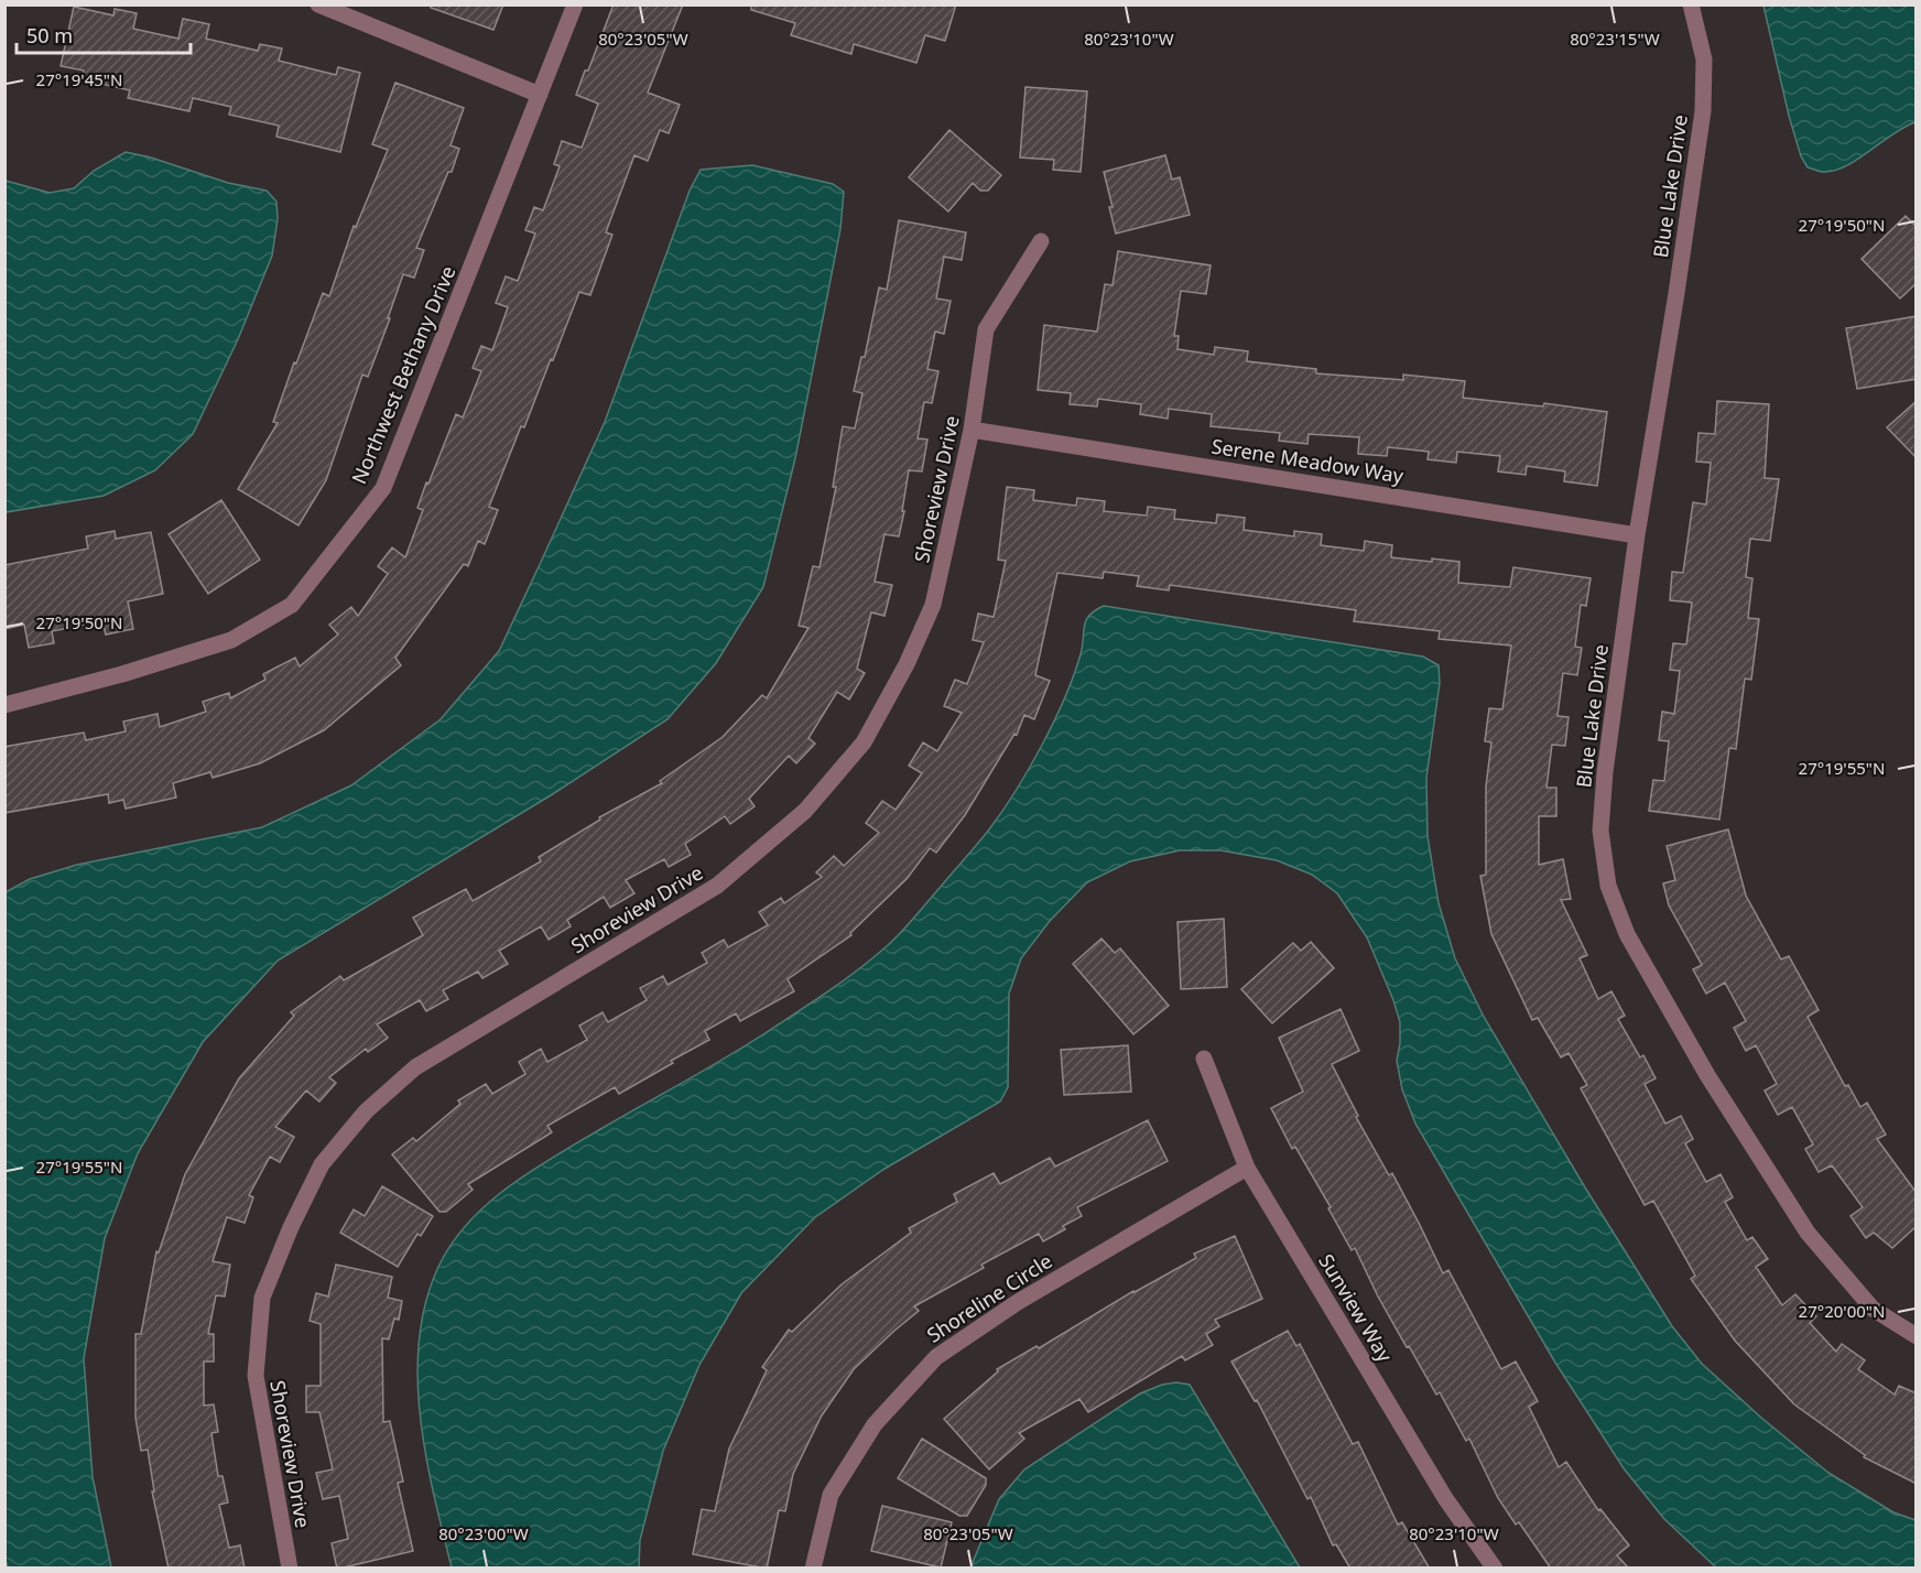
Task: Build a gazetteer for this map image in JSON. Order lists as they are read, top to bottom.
{
  "streets": {
    "street": [
      "Blue Lake Drive",
      "Northwest Bethany Drive",
      "Serene Meadow Way",
      "Shoreview Drive",
      "Shoreline Circle",
      "Sunview Way"
    ]
  },
  "crossings": [
    ["Blue Lake Drive", "Serene Meadow Way"],
    ["Serene Meadow Way", "Shoreview Drive"],
    ["Shoreline Circle", "Sunview Way"]
  ],
  "scale_bar": "50 m",
  "coordinates": [
    "80°23'05\"W",
    "80°23'10\"W",
    "80°23'15\"W",
    "27°19'45\"N",
    "27°19'50\"N",
    "27°19'55\"N",
    "27°20'00\"N",
    "80°23'00\"W"
  ]
}
